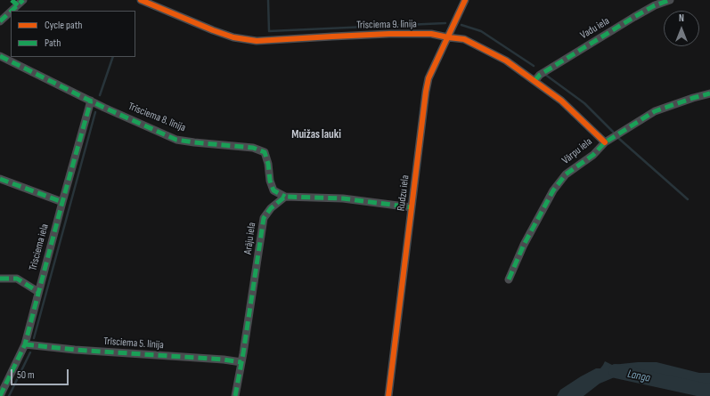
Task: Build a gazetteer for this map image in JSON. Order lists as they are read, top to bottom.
{
  "streets": {
    "street": [
      "Trīsciema 9. līnija",
      "Vadu iela",
      "Trīsciema 8. līnija",
      "Vārpu iela",
      "Rudzu iela",
      "Arāju iela",
      "Trīsciema iela",
      "Trīsciema 5. līnija"
    ]
  },
  "crossings": [
    ["Trīsciema 9. līnija", "Vadu iela"],
    ["Trīsciema 9. līnija", "Vārpu iela"],
    ["Trīsciema 9. līnija", "Rudzu iela"],
    ["Trīsciema 8. līnija", "Arāju iela"],
    ["Trīsciema 8. līnija", "Trīsciema iela"],
    ["Arāju iela", "Trīsciema 5. līnija"],
    ["Trīsciema iela", "Trīsciema 5. līnija"]
  ],
  "districts": ["Muižas lauki"],
  "water": ["Langa"],
  "legend": ["Cycle path", "Path"],
  "scale_bar": "50 m",
  "north": "top"
}
